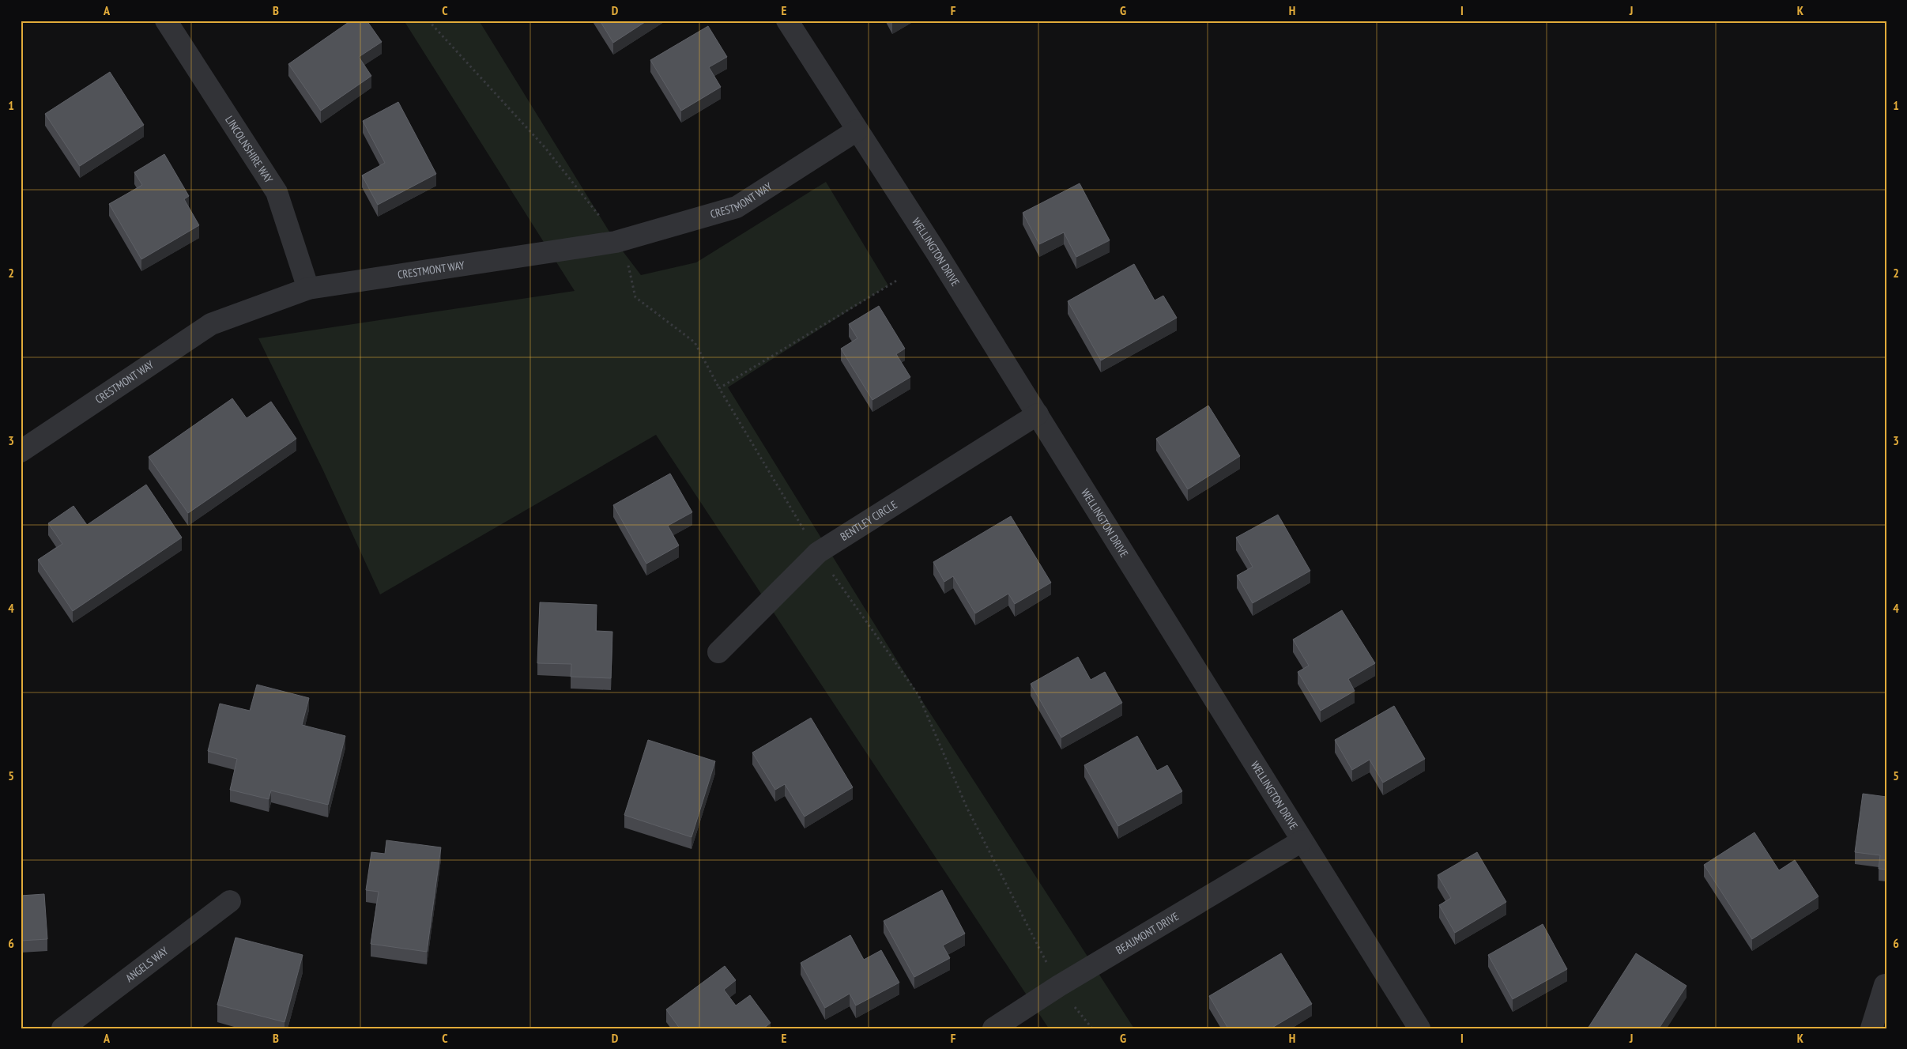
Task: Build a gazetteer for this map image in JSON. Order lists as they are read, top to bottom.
{
  "streets": {
    "street": [
      "LINCOLNSHIRE WAY",
      "CRESTMONT WAY",
      "WELLINGTON DRIVE",
      "BENTLEY CIRCLE",
      "BEAUMONT DRIVE",
      "ANGELS WAY"
    ]
  },
  "crossings": [
    ["LINCOLNSHIRE WAY", "CRESTMONT WAY"],
    ["CRESTMONT WAY", "WELLINGTON DRIVE"],
    ["WELLINGTON DRIVE", "BENTLEY CIRCLE"],
    ["WELLINGTON DRIVE", "BEAUMONT DRIVE"]
  ],
  "grid": {
    "columns": [
      "A",
      "B",
      "C",
      "D",
      "E",
      "F",
      "G",
      "H",
      "I",
      "J",
      "K"
    ],
    "rows": [
      "1",
      "2",
      "3",
      "4",
      "5",
      "6"
    ]
  }
}
